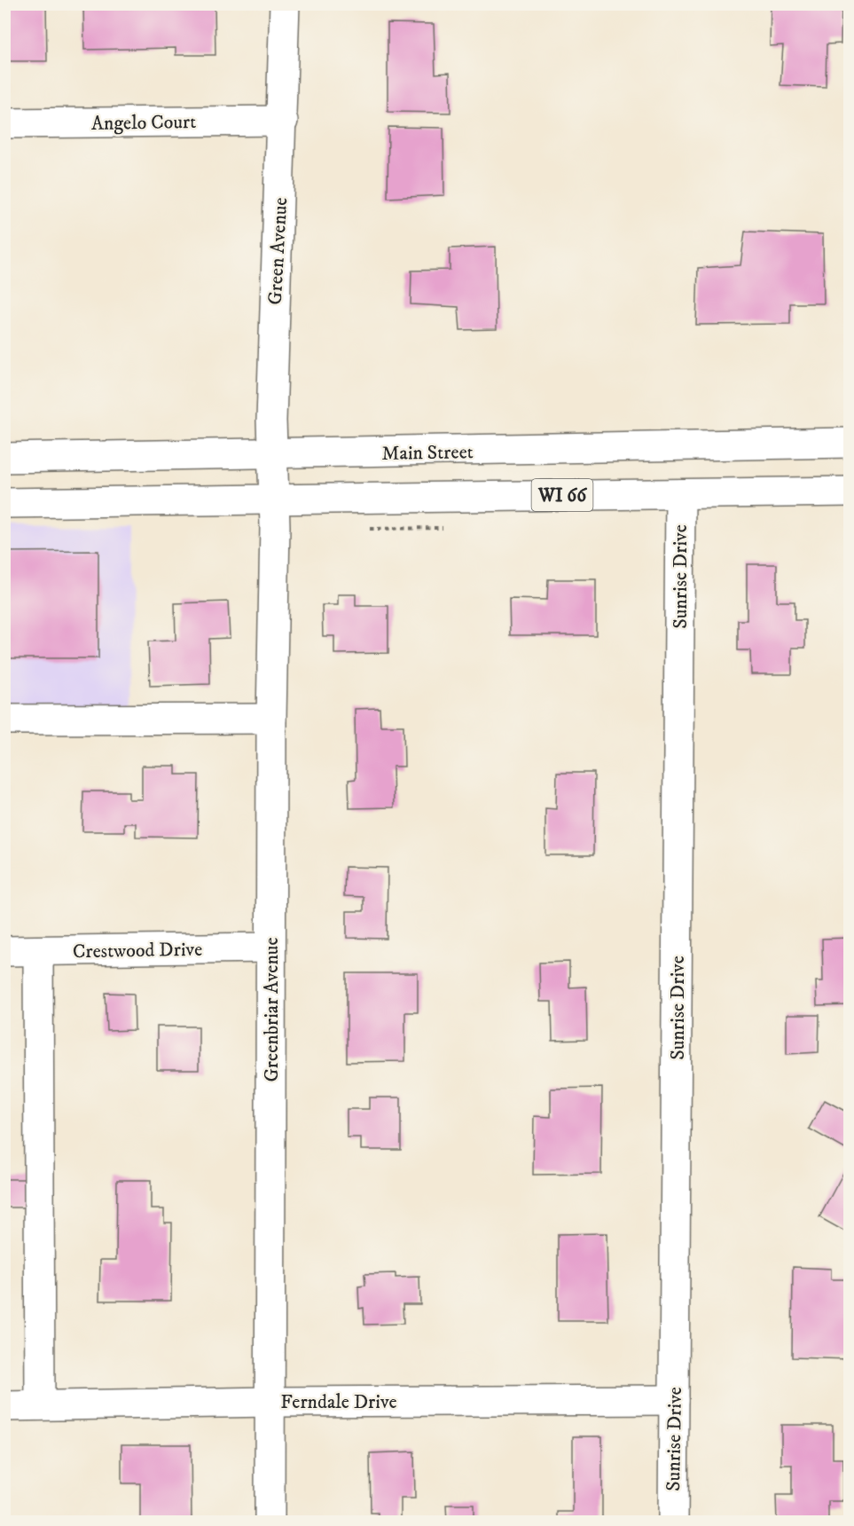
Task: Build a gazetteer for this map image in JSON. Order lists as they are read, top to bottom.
{
  "streets": {
    "street": [
      "Angelo Court",
      "Green Avenue",
      "Main Street",
      "WI 66",
      "Sunrise Drive",
      "Crestwood Drive",
      "Greenbriar Avenue",
      "Ferndale Drive"
    ]
  },
  "crossings": [
    ["Angelo Court", "Green Avenue"],
    ["Green Avenue", "Main Street"],
    ["Green Avenue", "WI 66"],
    ["Green Avenue", "Greenbriar Avenue"],
    ["WI 66", "Sunrise Drive"],
    ["WI 66", "Greenbriar Avenue"],
    ["Sunrise Drive", "Ferndale Drive"],
    ["Crestwood Drive", "Greenbriar Avenue"],
    ["Greenbriar Avenue", "Ferndale Drive"]
  ]
}
